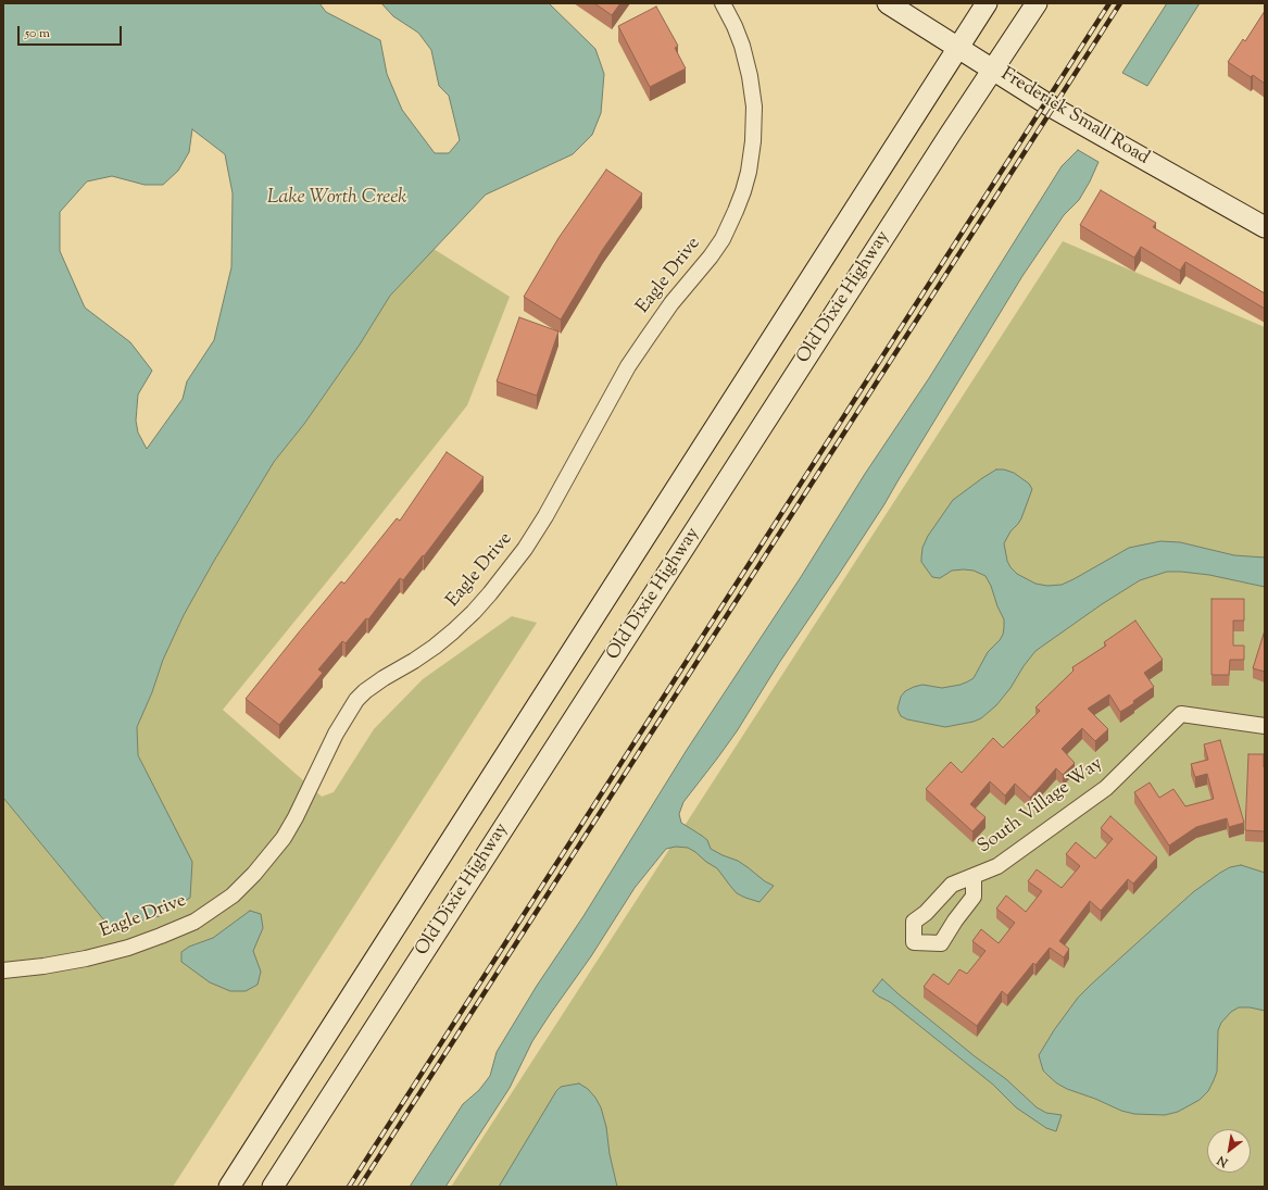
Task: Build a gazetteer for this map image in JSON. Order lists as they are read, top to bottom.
{
  "streets": {
    "main road": ["Frederick Small Road", "Old Dixie Highway"],
    "street": ["Eagle Drive", "South Village Way"]
  },
  "crossings": [
    ["Frederick Small Road", "Old Dixie Highway"]
  ],
  "water": ["Lake Worth Creek"],
  "scale_bar": "50 m",
  "north": "bottom left"
}
